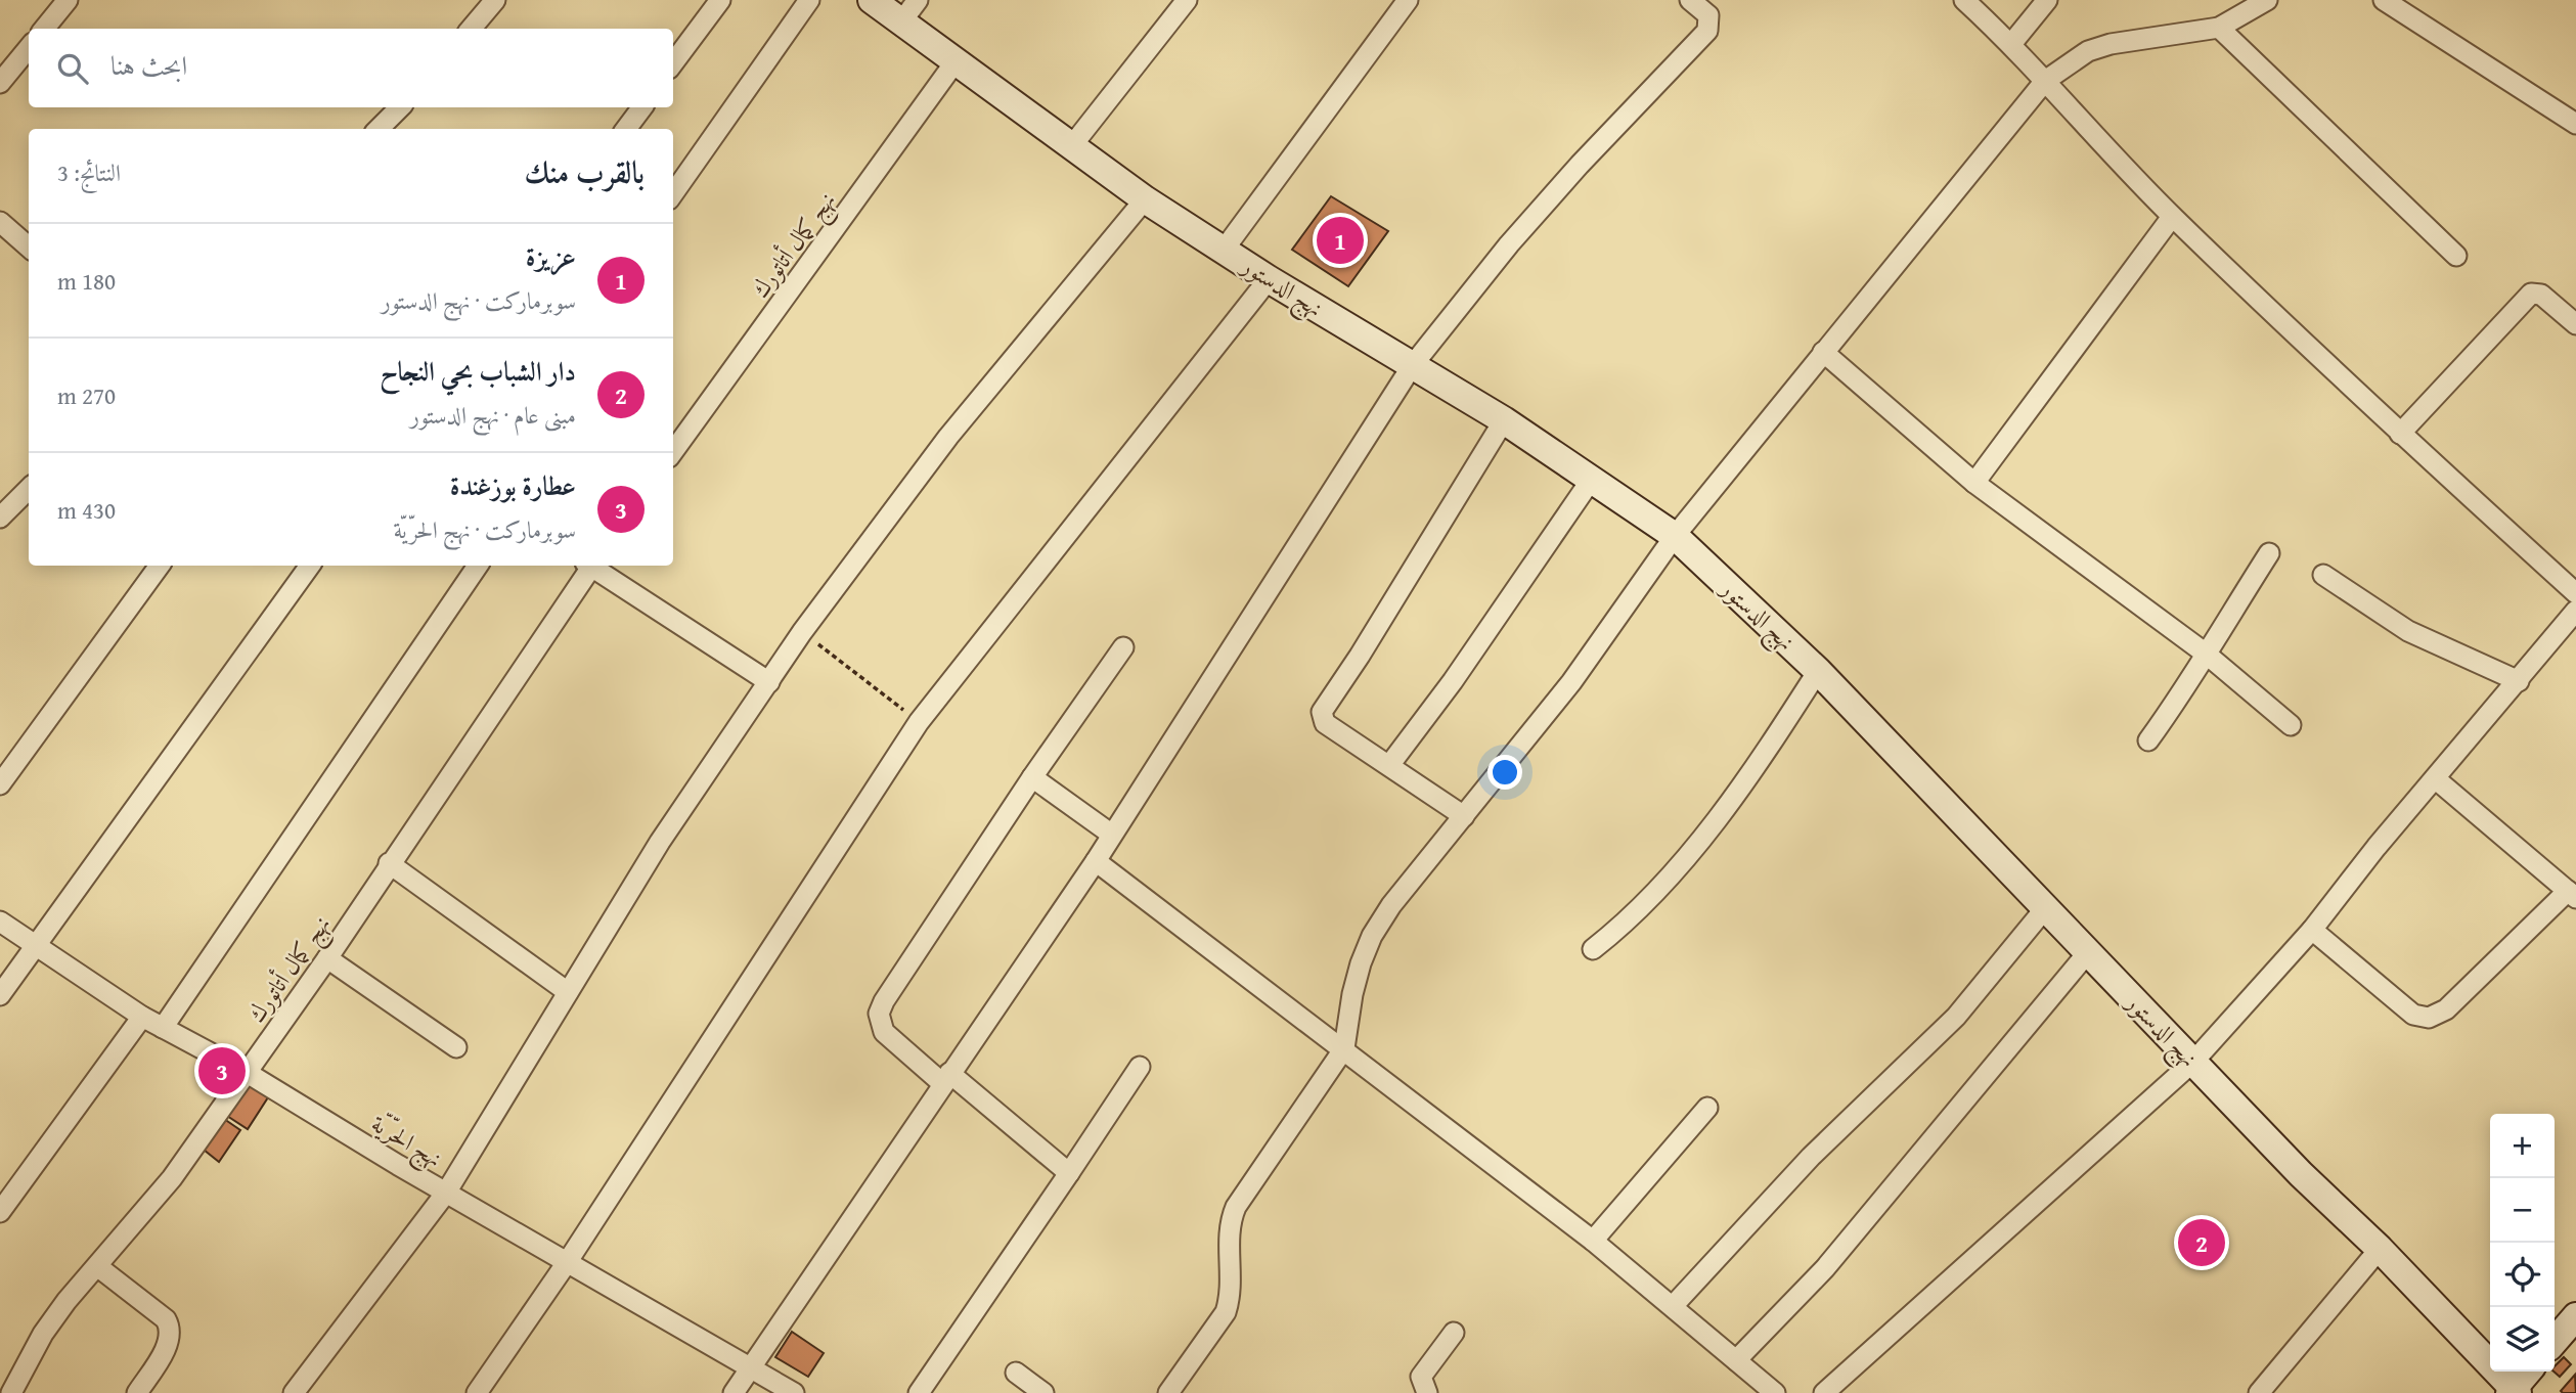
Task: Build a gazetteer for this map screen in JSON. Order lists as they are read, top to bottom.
{
  "streets": {
    "street": ["نهج كمال أتاتورك", "نهج الدستور", "نهج الحرّيّة"]
  },
  "crossings": [
    ["نهج كمال أتاتورك", "نهج الدستور"],
    ["نهج كمال أتاتورك", "نهج الحرّيّة"]
  ],
  "page": {
    "search": "ابحث هنا",
    "heading": ["بالقرب منك", "النتائج: 3"],
    "pins": ["1", "3", "2"],
    "list": [
      {
        "mark": "1",
        "name": "عزيزة",
        "note": "سوبرماركت · نهج الدستور",
        "value": "180 m"
      },
      {
        "mark": "2",
        "name": "دار الشباب بحي النجاح",
        "note": "مبنى عام · نهج الدستور",
        "value": "270 m"
      },
      {
        "mark": "3",
        "name": "عطارة بوزغندة",
        "note": "سوبرماركت · نهج الحرّيّة",
        "value": "430 m"
      }
    ],
    "map_buttons": ["+", "−"]
  }
}
